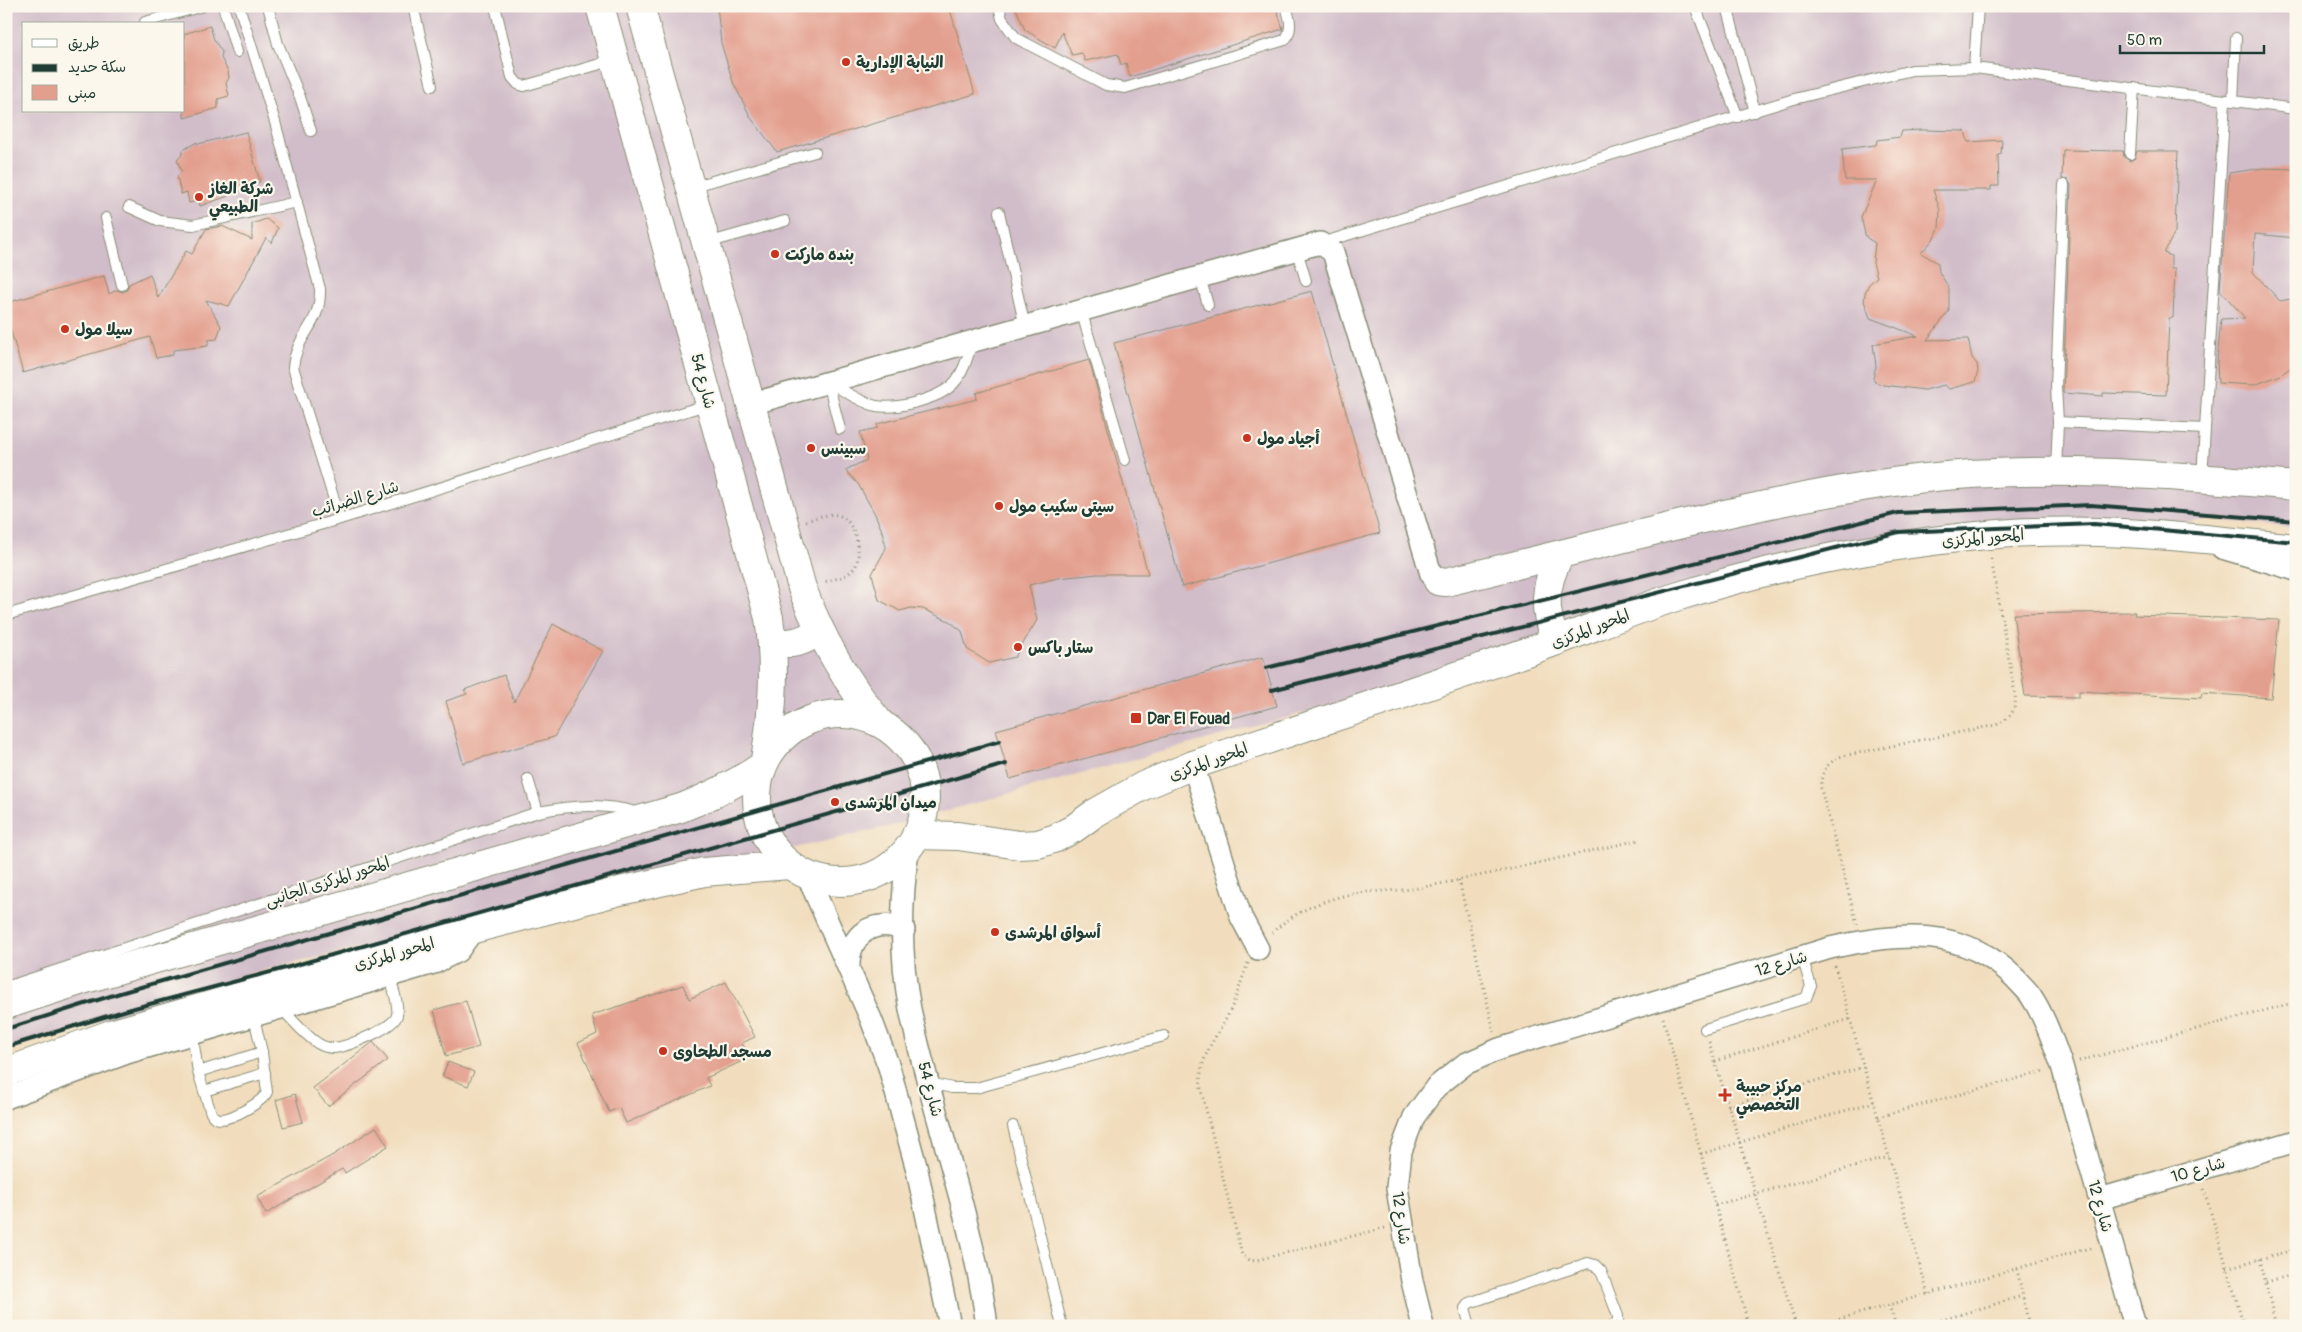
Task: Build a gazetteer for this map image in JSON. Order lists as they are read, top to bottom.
{
  "streets": {
    "main road": ["شارع 54", "المحور المركزى"],
    "street": ["شارع 12", "شارع 10"],
    "lane": ["شارع الضرائب", "المحور المركزى الجانبى"]
  },
  "crossings": [
    ["شارع 54", "شارع الضرائب"],
    ["شارع 54", "المحور المركزى"],
    ["شارع 12", "شارع 10"]
  ],
  "places": {
    "other": [
      "النيابة الإدارية",
      "شركة الغاز الطبيعي",
      "بنده ماركت",
      "سيلا مول",
      "أجياد مول",
      "سبينس",
      "سيتى سكيب مول",
      "ستار باكس",
      "ميدان المرشدى",
      "أسواق المرشدى",
      "مسجد الطحاوى"
    ],
    "transit": ["Dar El Fouad"],
    "health": ["مركز حبيبة التخصصي"]
  },
  "legend": ["طريق", "سكة حديد", "مبنى"],
  "scale_bar": "50 m"
}
